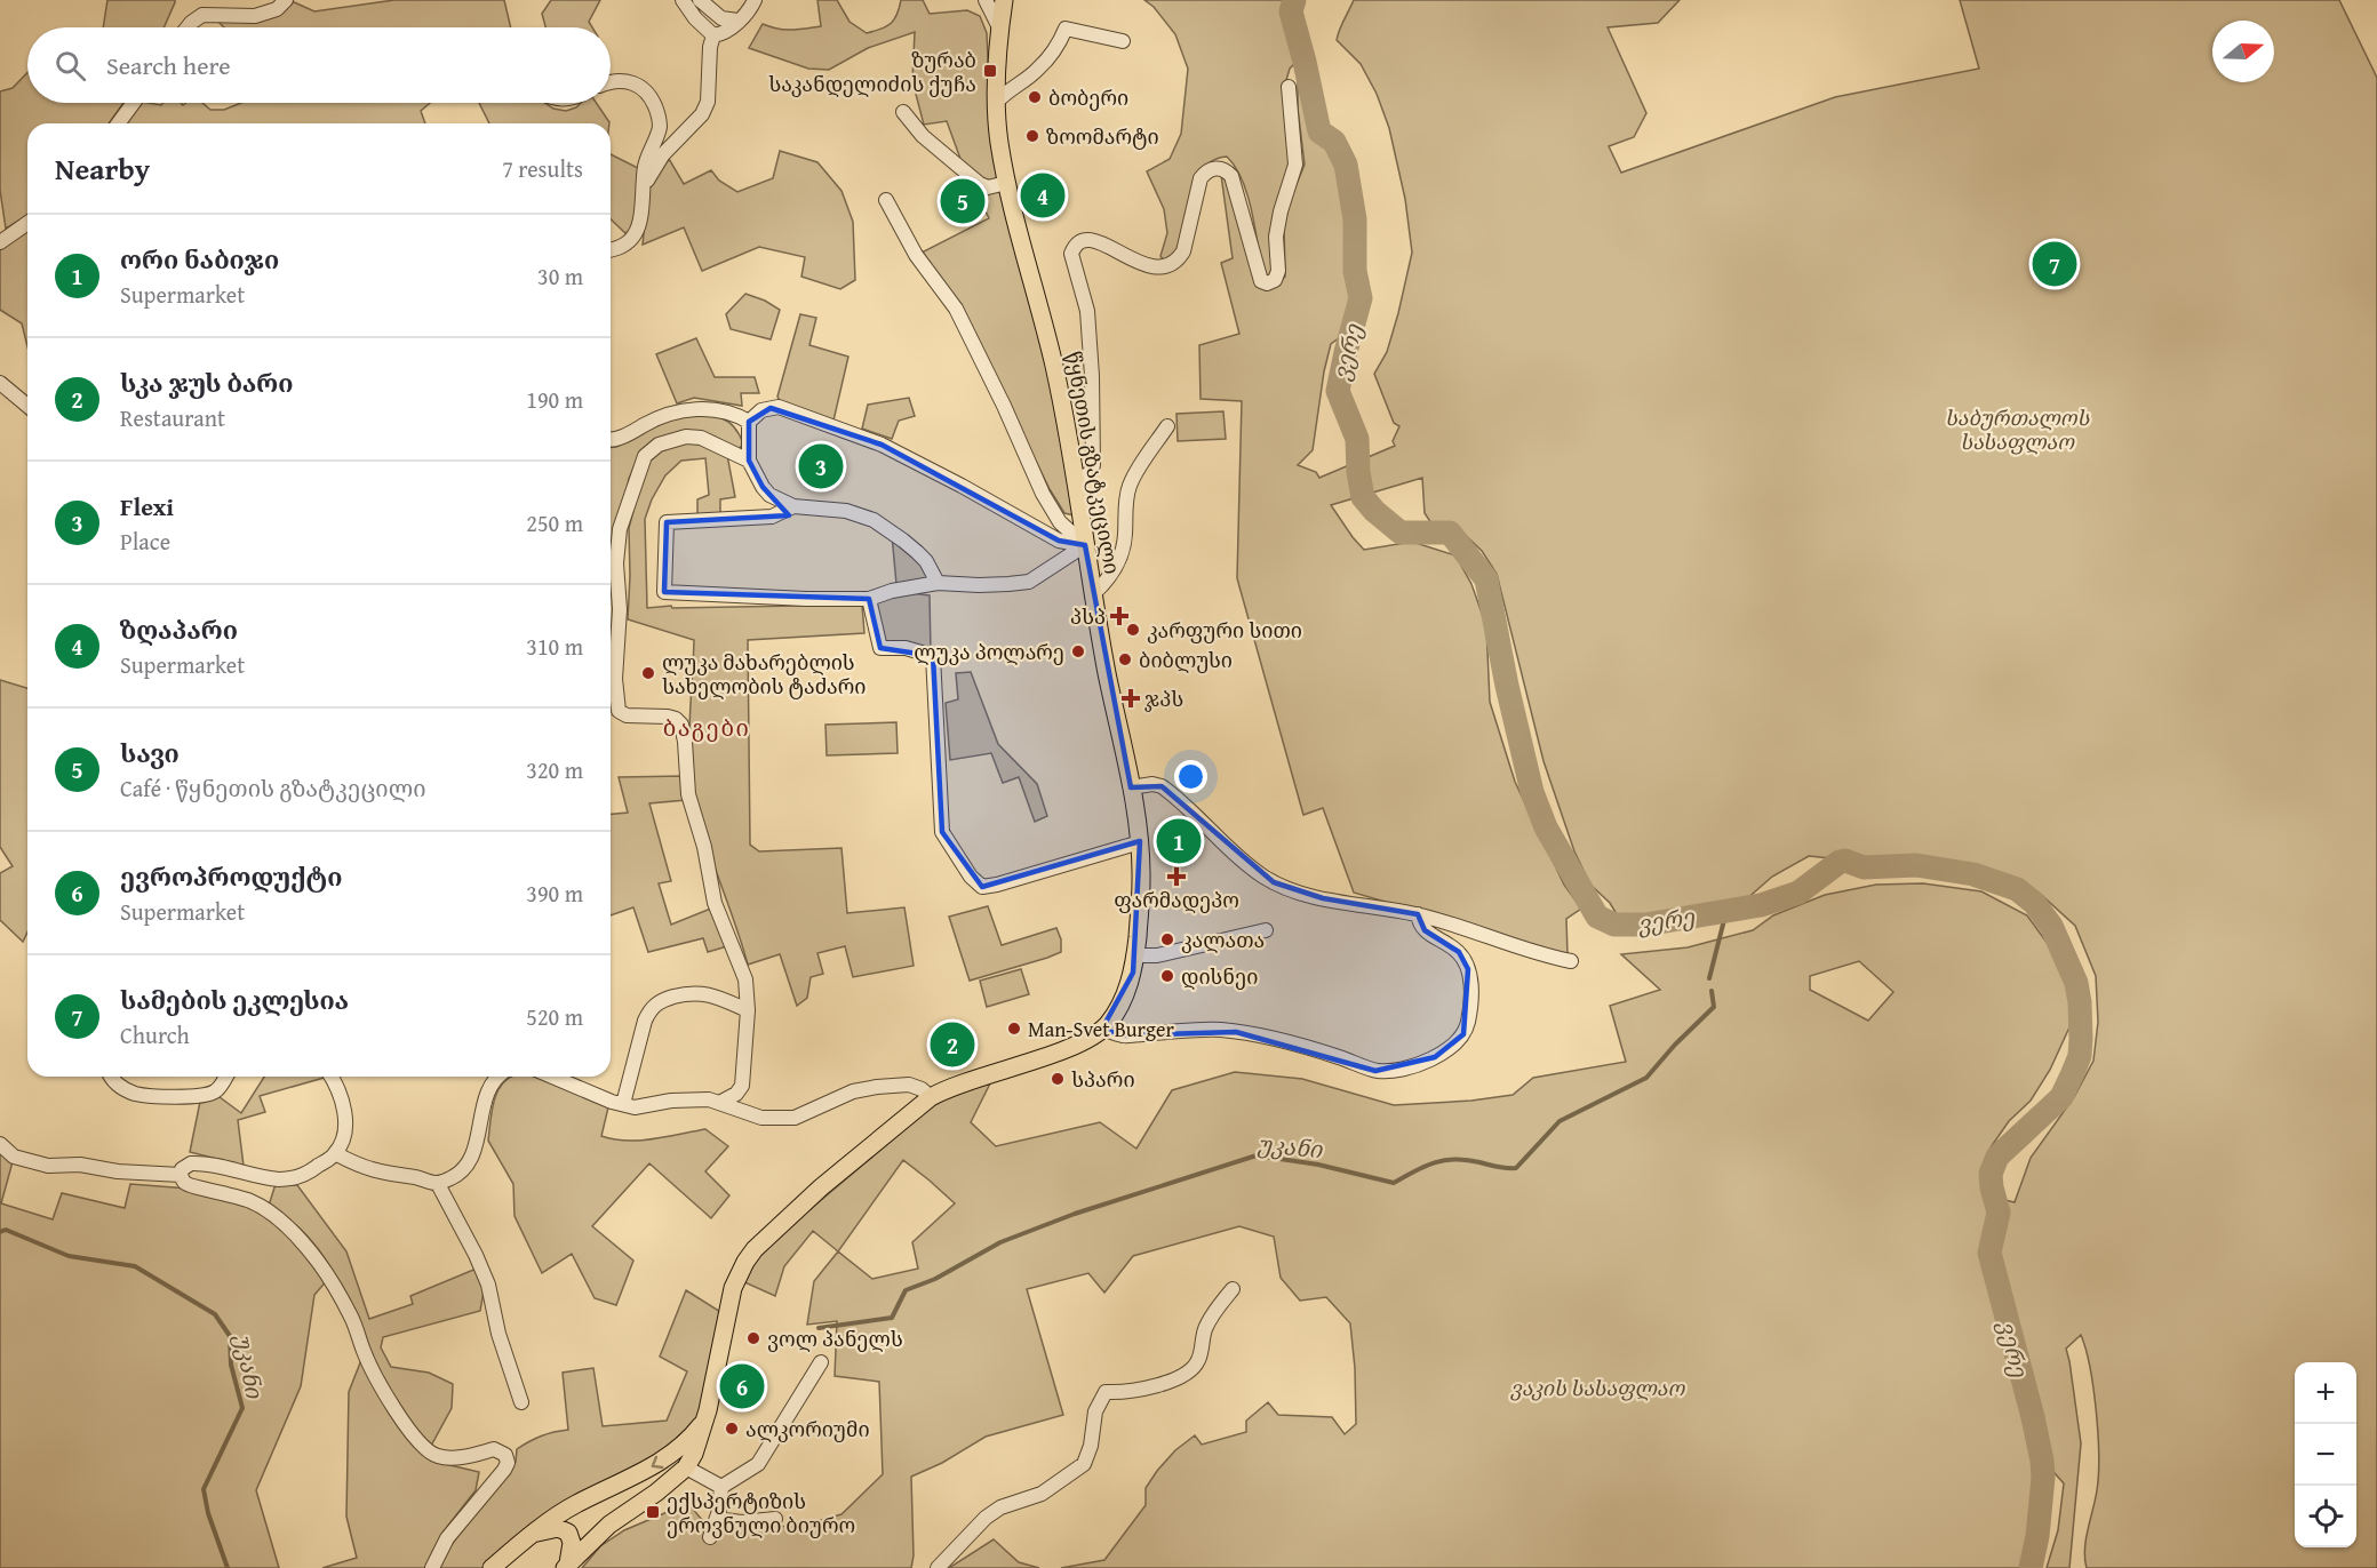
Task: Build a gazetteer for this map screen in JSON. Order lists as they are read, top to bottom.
{
  "streets": {
    "main road": ["წყნეთის გზატკეცილი"]
  },
  "districts": ["ბაგები"],
  "water": ["ვერე", "უკანი"],
  "parks": ["საბურთალოს სასაფლაო", "ვაკის სასაფლაო"],
  "places": {
    "transit": ["ზურაბ საკანდელიძის ქუჩა", "ექსპერტიზის ეროვნული ბიურო"],
    "other": [
      "ბობერი",
      "ზოომარტი",
      "კარფური სითი",
      "ლუკა პოლარე",
      "ბიბლუსი",
      "ლუკა მახარებლის სახელობის ტაძარი",
      "კალათა",
      "დისნეი",
      "Man-Svet Burger",
      "სპარი",
      "ვოლ პანელს",
      "ალკორიუმი"
    ],
    "health": ["პსპ", "ჯპს", "ფარმადეპო"]
  },
  "north": "right",
  "page": {
    "search": "Search here",
    "heading": ["Nearby", "7 results"],
    "pins": [
      "4",
      "5",
      "7",
      "3",
      "1",
      "2",
      "6"
    ],
    "list": [
      {
        "mark": "1",
        "name": "ორი ნაბიჯი",
        "note": "Supermarket",
        "value": "30 m"
      },
      {
        "mark": "2",
        "name": "სკა ჯუს ბარი",
        "note": "Restaurant",
        "value": "190 m"
      },
      {
        "mark": "3",
        "name": "Flexi",
        "note": "Place",
        "value": "250 m"
      },
      {
        "mark": "4",
        "name": "ზღაპარი",
        "note": "Supermarket",
        "value": "310 m"
      },
      {
        "mark": "5",
        "name": "სავი",
        "note": "Café · წყნეთის გზატკეცილი",
        "value": "320 m"
      },
      {
        "mark": "6",
        "name": "ევროპროდუქტი",
        "note": "Supermarket",
        "value": "390 m"
      },
      {
        "mark": "7",
        "name": "სამების ეკლესია",
        "note": "Church",
        "value": "520 m"
      }
    ],
    "map_buttons": ["+", "−"]
  }
}
